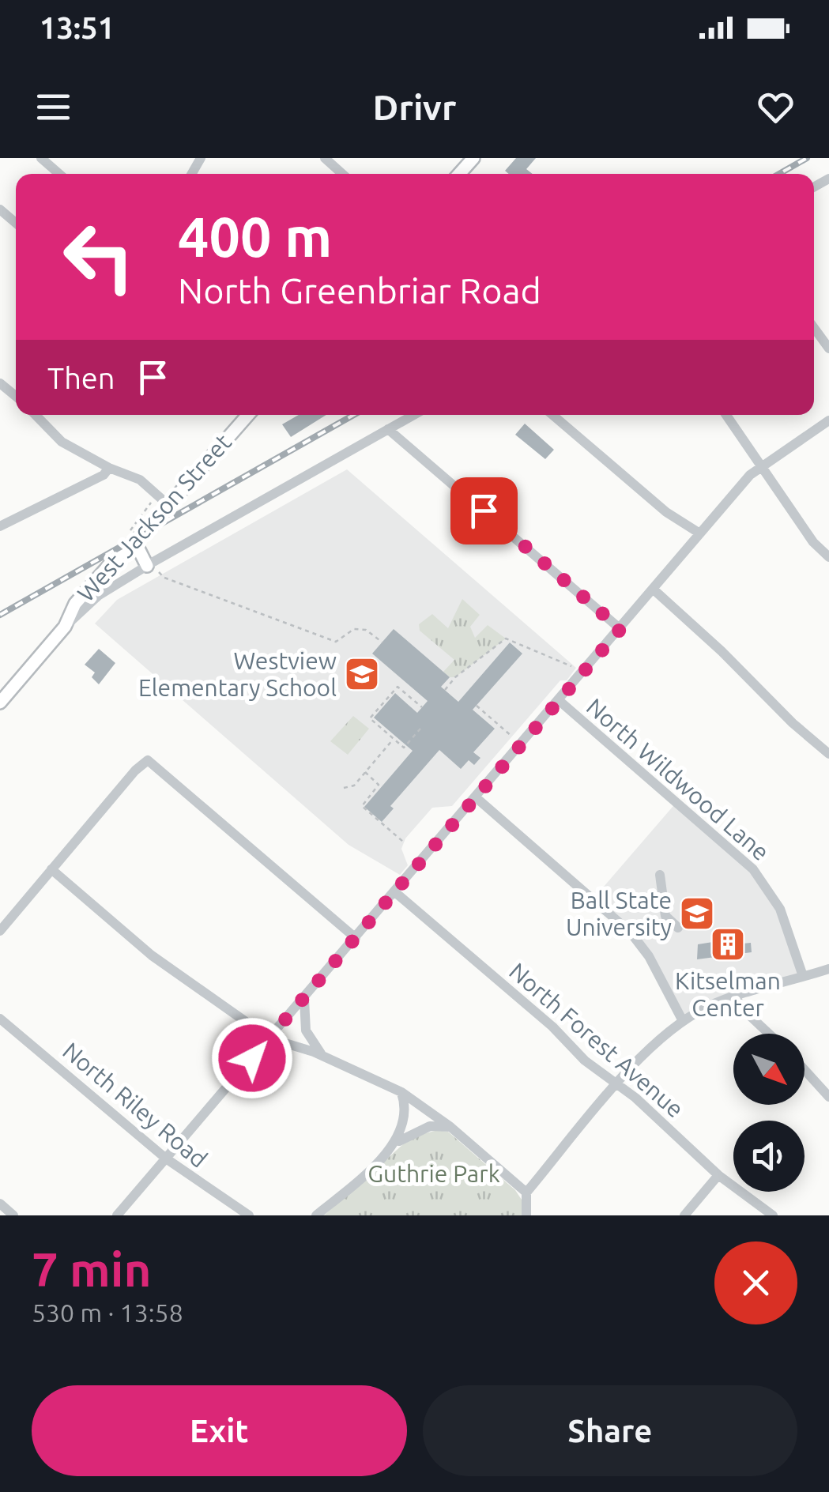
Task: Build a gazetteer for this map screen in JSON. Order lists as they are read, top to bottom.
{
  "streets": {
    "main road": ["West Jackson Street"],
    "street": ["North Wildwood Lane", "North Forest Avenue", "North Riley Road"]
  },
  "parks": ["Guthrie Park"],
  "places": {
    "school or university": ["Westview Elementary School", "Ball State University"],
    "building": ["Kitselman Center"]
  },
  "north": "bottom right",
  "page": {
    "status": "13:51",
    "header": "Drivr",
    "turn": ["400 m", "North Greenbriar Road"],
    "then": "Then",
    "heading": ["7 min", "530 m · 13:58"],
    "buttons": ["Exit", "Share"]
  }
}
